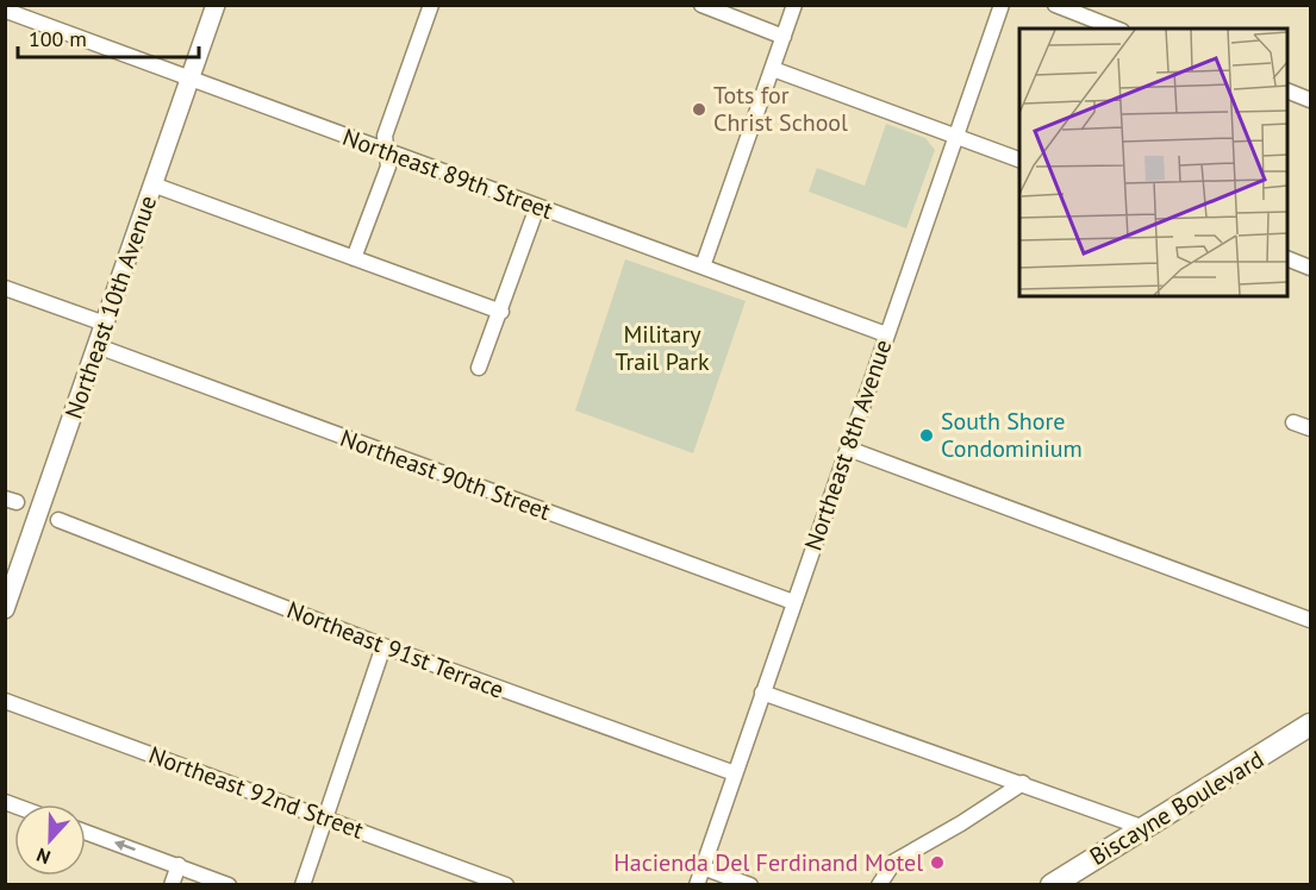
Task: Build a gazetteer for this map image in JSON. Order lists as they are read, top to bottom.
{
  "streets": {
    "main road": ["Biscayne Boulevard"],
    "street": [
      "Northeast 89th Street",
      "Northeast 10th Avenue",
      "Northeast 8th Avenue",
      "Northeast 90th Street",
      "Northeast 91st Terrace",
      "Northeast 92nd Street"
    ]
  },
  "crossings": [
    ["Northeast 89th Street", "Northeast 10th Avenue"],
    ["Northeast 89th Street", "Northeast 8th Avenue"],
    ["Northeast 10th Avenue", "Northeast 90th Street"],
    ["Northeast 8th Avenue", "Northeast 90th Street"],
    ["Northeast 8th Avenue", "Northeast 91st Terrace"]
  ],
  "parks": ["Military Trail Park"],
  "places": ["Tots for Christ School", "South Shore Condominium", "Hacienda Del Ferdinand Motel"],
  "scale_bar": "100 m",
  "north": "bottom"
}
